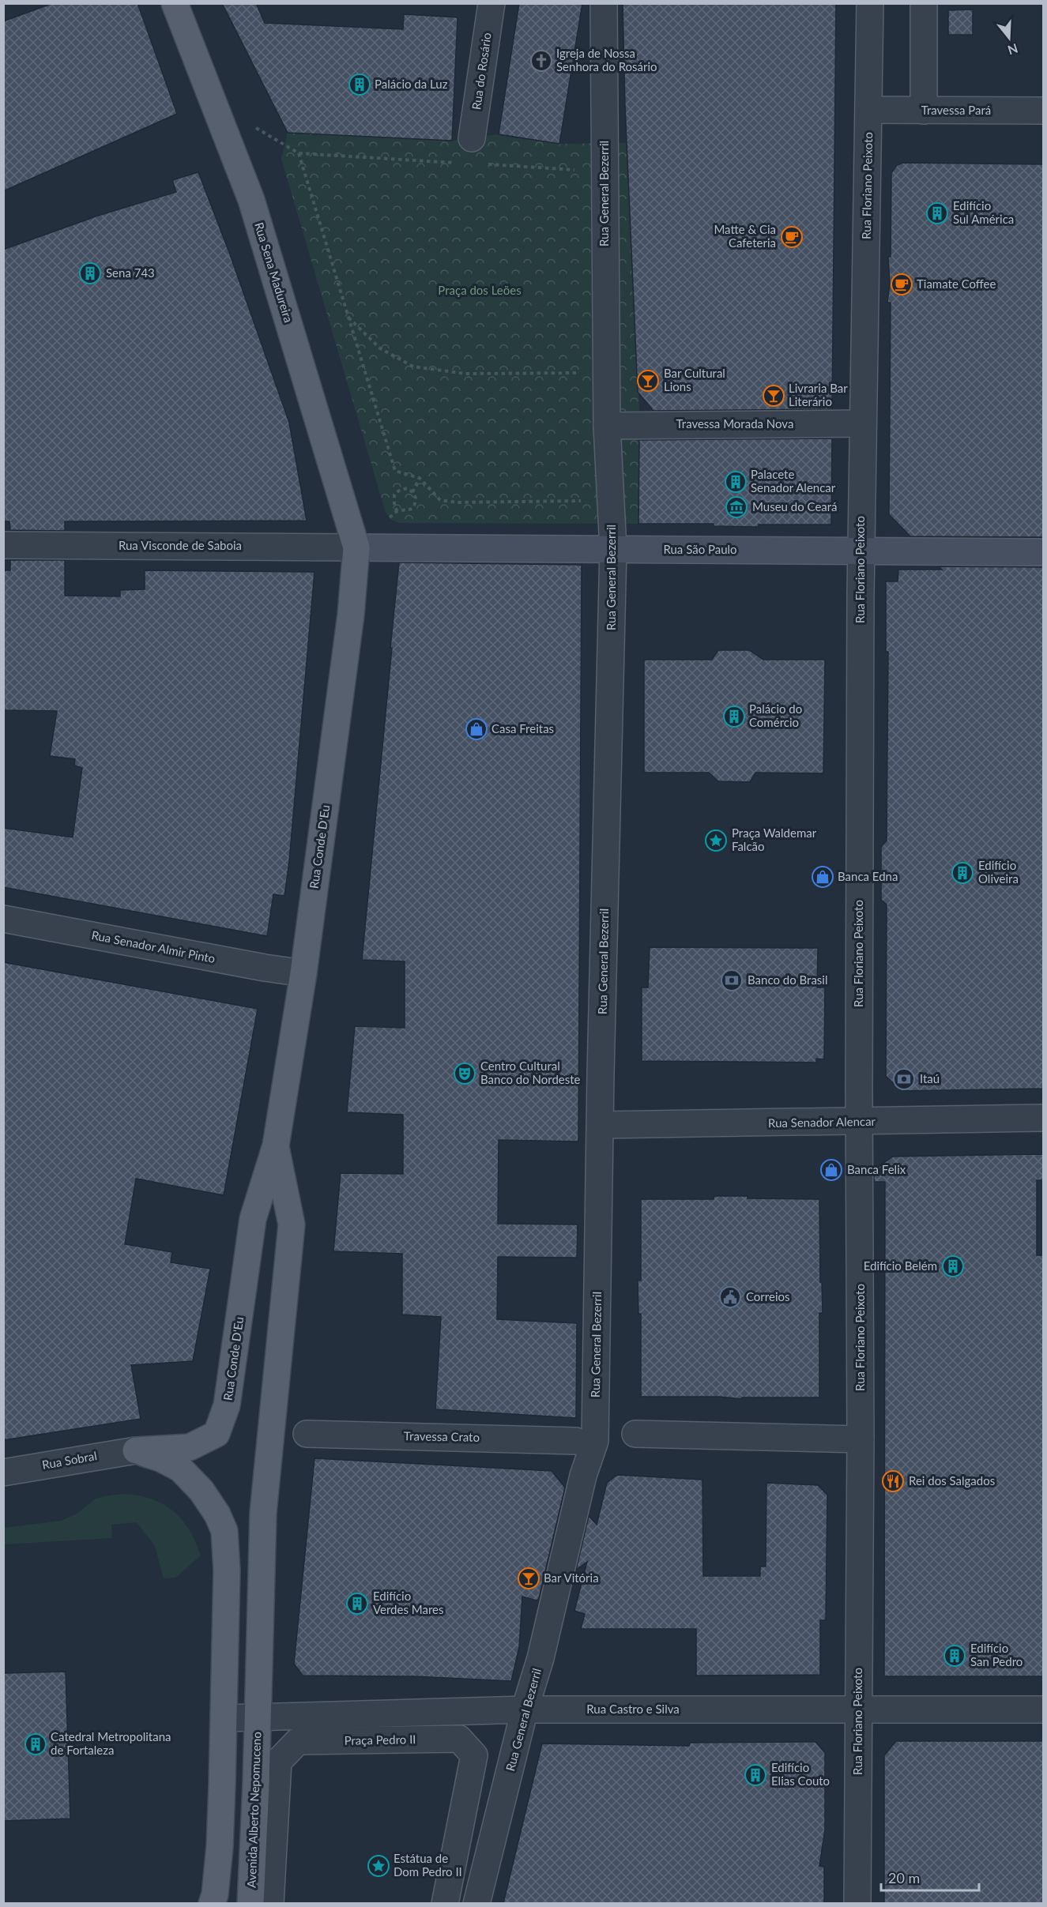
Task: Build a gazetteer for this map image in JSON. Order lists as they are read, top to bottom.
{
  "streets": {
    "main road": [
      "Rua Sena Madureira",
      "Rua São Paulo",
      "Rua Conde D'Eu",
      "Avenida Alberto Nepomuceno"
    ],
    "street": [
      "Rua do Rosário",
      "Travessa Pará",
      "Rua Floriano Peixoto",
      "Rua General Bezerril",
      "Travessa Morada Nova",
      "Rua Visconde de Saboia",
      "Rua Senador Almir Pinto",
      "Rua Senador Alencar",
      "Travessa Crato",
      "Rua Sobral",
      "Rua Castro e Silva",
      "Praça Pedro II"
    ]
  },
  "crossings": [
    ["Travessa Pará", "Rua Floriano Peixoto"],
    ["Rua Floriano Peixoto", "Travessa Morada Nova"],
    ["Rua Floriano Peixoto", "Rua São Paulo"],
    ["Rua Floriano Peixoto", "Rua Senador Alencar"],
    ["Rua Floriano Peixoto", "Rua Castro e Silva"],
    ["Rua General Bezerril", "Travessa Morada Nova"],
    ["Rua General Bezerril", "Rua São Paulo"],
    ["Rua General Bezerril", "Rua Senador Alencar"],
    ["Rua General Bezerril", "Rua Castro e Silva"],
    ["Rua Sena Madureira", "Rua Visconde de Saboia"],
    ["Rua Sena Madureira", "Rua São Paulo"],
    ["Rua Sena Madureira", "Rua Conde D'Eu"],
    ["Rua Visconde de Saboia", "Rua São Paulo"],
    ["Rua Visconde de Saboia", "Rua Conde D'Eu"],
    ["Rua São Paulo", "Rua Conde D'Eu"],
    ["Rua Conde D'Eu", "Rua Senador Almir Pinto"],
    ["Rua Conde D'Eu", "Rua Sobral"],
    ["Rua Conde D'Eu", "Rua Castro e Silva"],
    ["Rua Conde D'Eu", "Avenida Alberto Nepomuceno"],
    ["Rua Castro e Silva", "Avenida Alberto Nepomuceno"]
  ],
  "parks": ["Praça dos Leões"],
  "places": {
    "church": ["Igreja de Nossa Senhora do Rosário"],
    "building": [
      "Palácio da Luz",
      "Edifício Sul América",
      "Sena 743",
      "Palacete Senador Alencar",
      "Palácio do Comércio",
      "Edifício Oliveira",
      "Edifício Belém",
      "Edifício Verdes Mares",
      "Edifício San Pedro",
      "Catedral Metropolitana de Fortaleza",
      "Edifício Elias Couto"
    ],
    "cafe": ["Matte & Cia Cafeteria", "Tiamate Coffee"],
    "bar": ["Bar Cultural Lions", "Livraria Bar Literário", "Bar Vitória"],
    "museum": ["Museu do Ceará"],
    "shop": ["Casa Freitas", "Banca Edna", "Banca Felix"],
    "place": ["Praça Waldemar Falcão", "Estátua de Dom Pedro II"],
    "bank": ["Banco do Brasil", "Itaú"],
    "theatre": ["Centro Cultural Banco do Nordeste"],
    "public building": ["Correios"],
    "restaurant": ["Rei dos Salgados"]
  },
  "scale_bar": "20 m",
  "north": "bottom"
}
